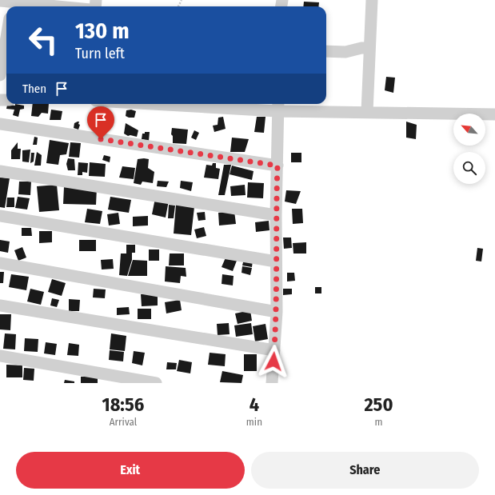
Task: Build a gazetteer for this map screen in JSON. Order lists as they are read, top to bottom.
{
  "north": "top left",
  "page": {
    "turn": ["130 m", "Turn left"],
    "then": "Then",
    "eta": [
      "18:56",
      "Arrival",
      "4",
      "min",
      "250",
      "m"
    ],
    "buttons": ["Exit", "Share"]
  }
}
